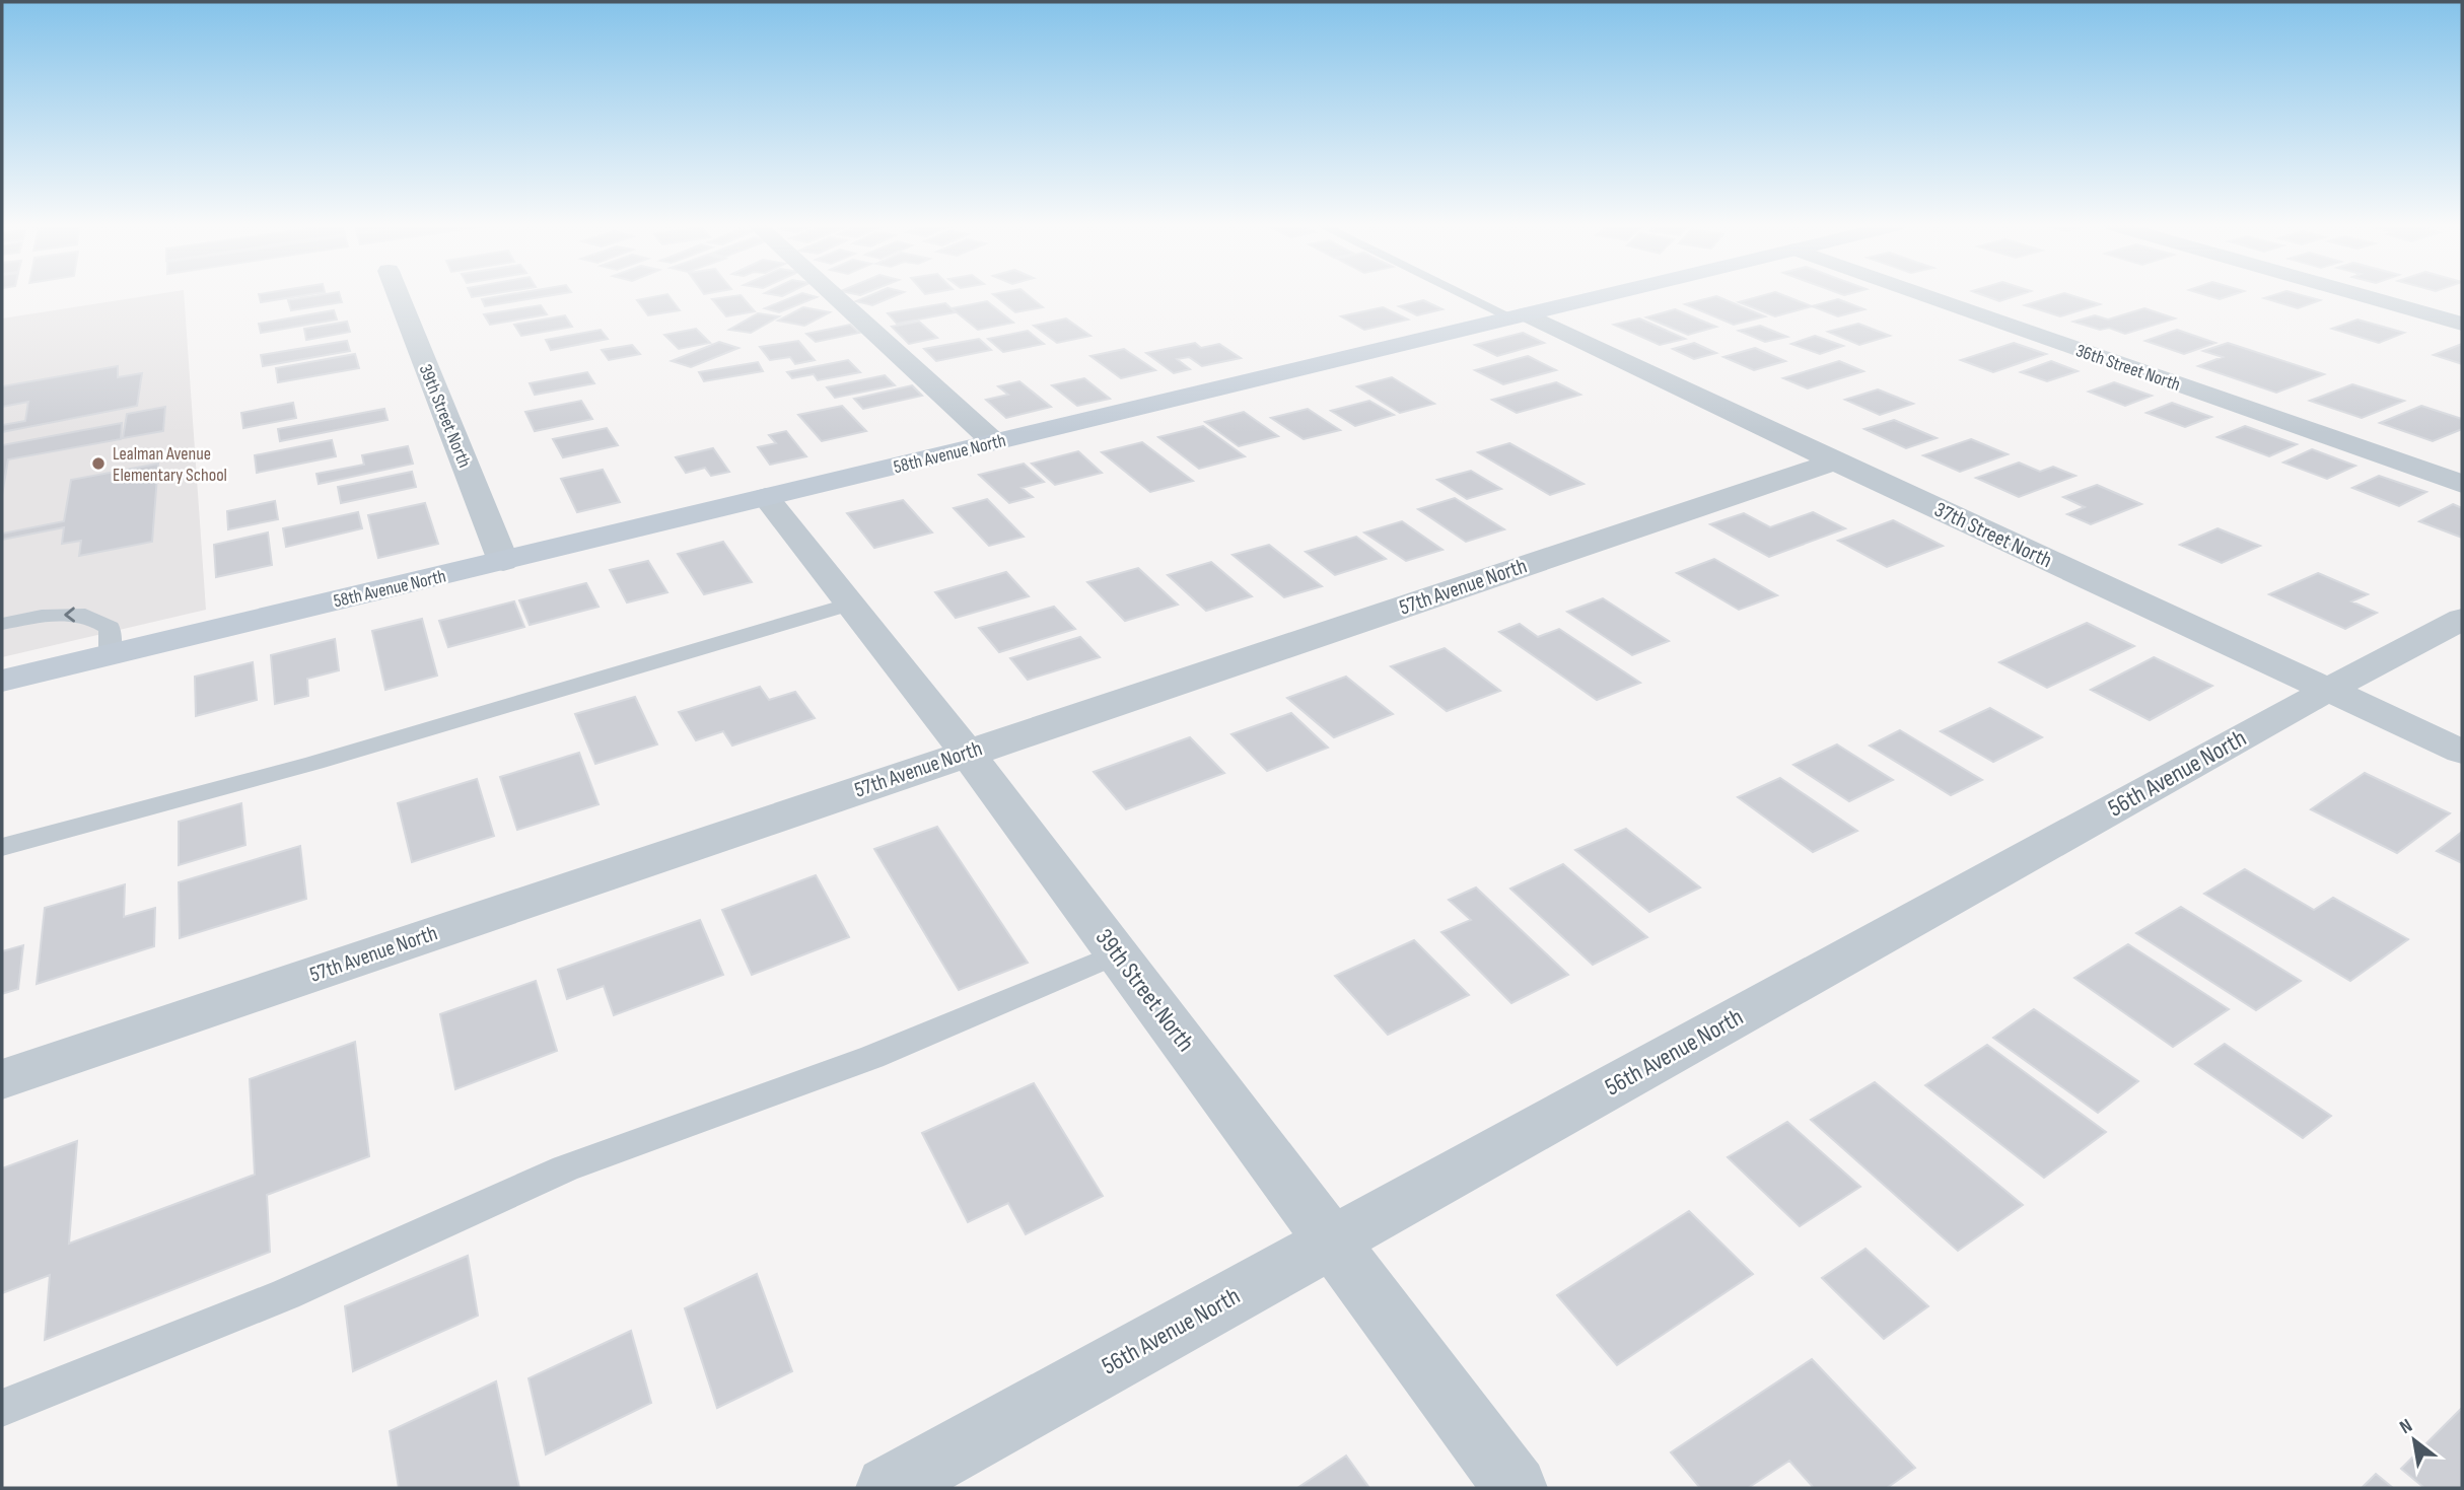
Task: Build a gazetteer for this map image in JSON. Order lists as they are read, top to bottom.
{
  "streets": {
    "street": [
      "36th Street North",
      "39th Street North",
      "58th Avenue North",
      "37th Street North",
      "57th Avenue North",
      "56th Avenue North"
    ]
  },
  "crossings": [
    ["39th Street North", "58th Avenue North"],
    ["39th Street North", "57th Avenue North"],
    ["39th Street North", "56th Avenue North"],
    ["58th Avenue North", "37th Street North"],
    ["37th Street North", "57th Avenue North"],
    ["37th Street North", "56th Avenue North"]
  ],
  "places": ["Lealman Avenue Elementary School"],
  "north": "top left"
}
